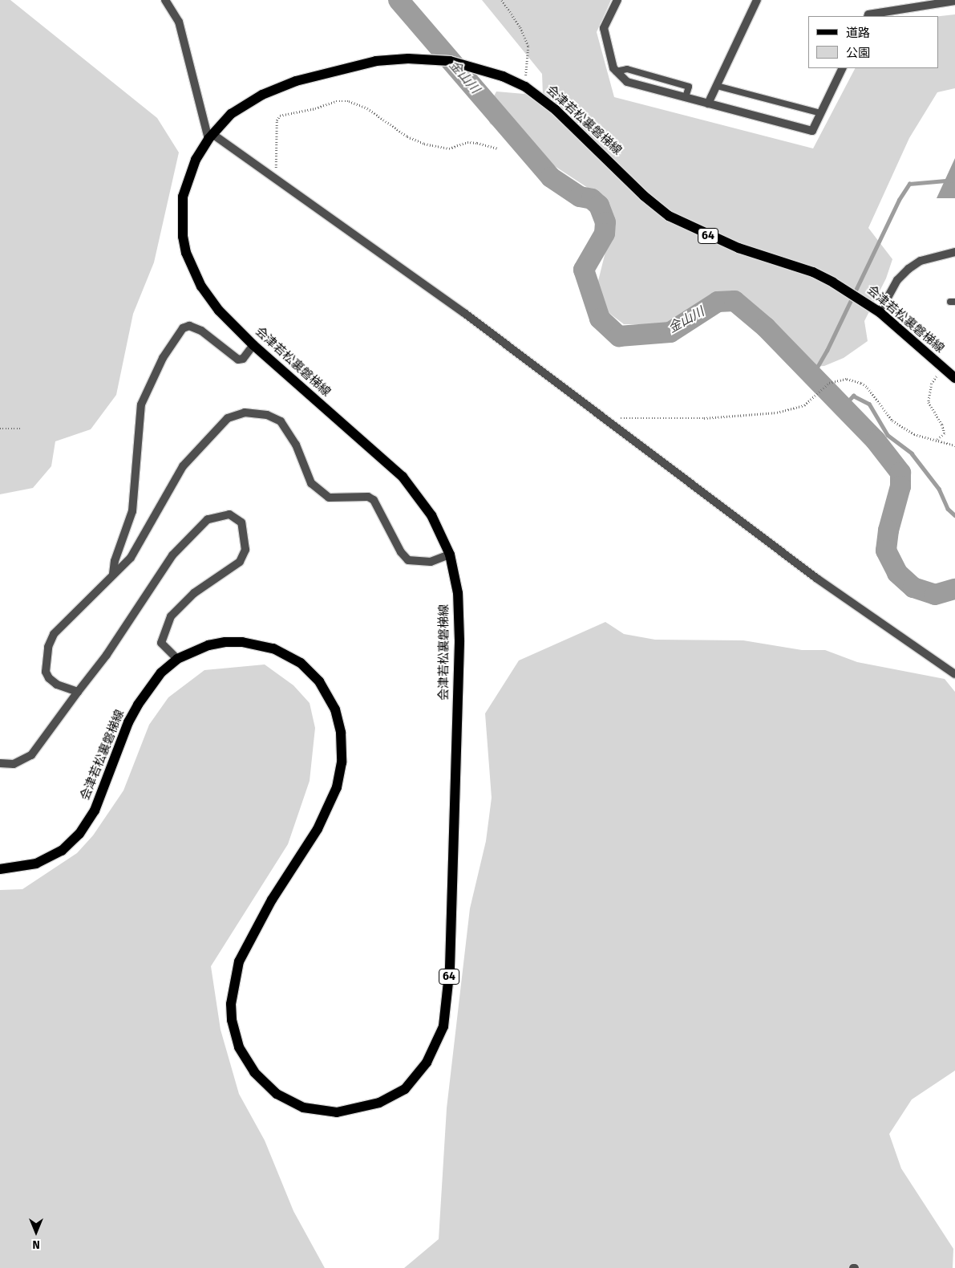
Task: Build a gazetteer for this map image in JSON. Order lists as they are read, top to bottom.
{
  "streets": {
    "main road": ["会津若松裏磐梯線", "64"]
  },
  "water": ["金山川"],
  "legend": ["道路", "公園"],
  "north": "bottom"
}
